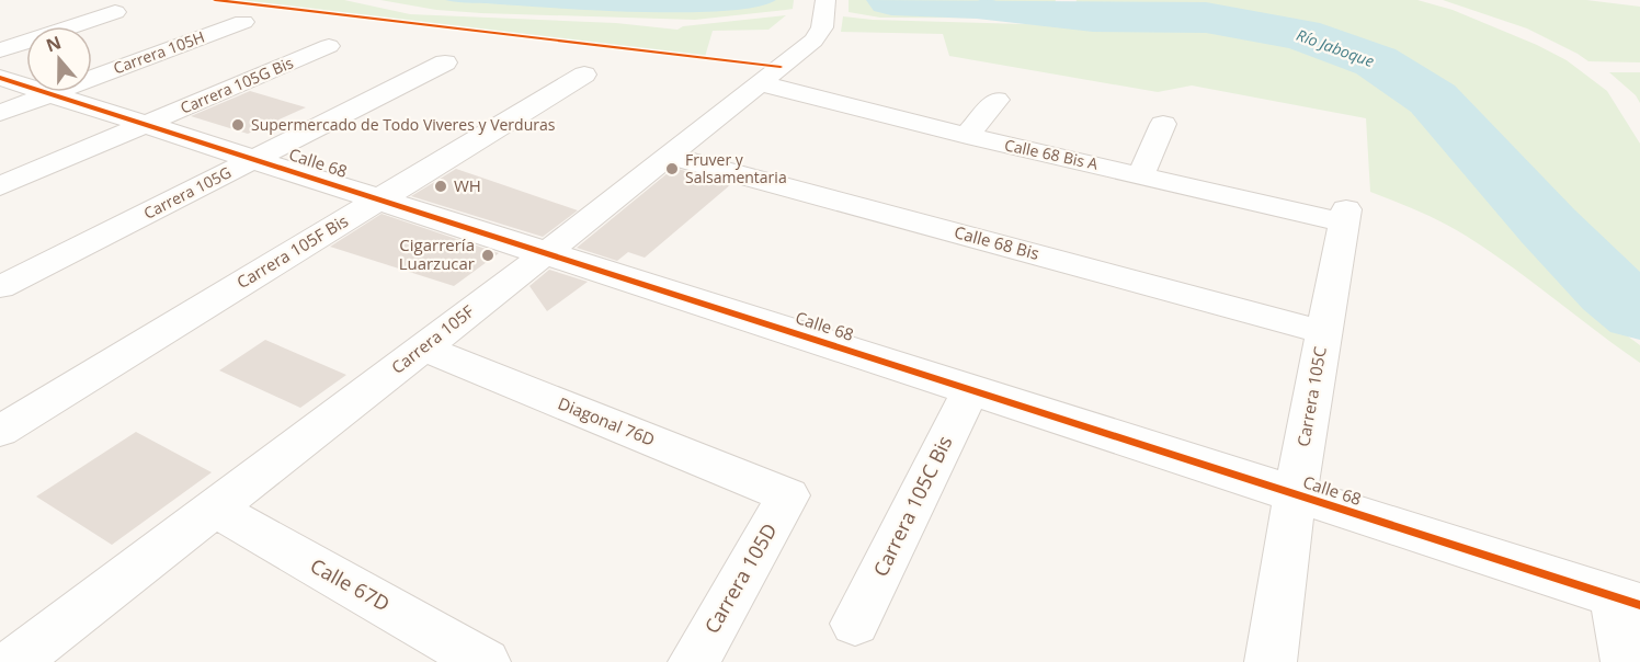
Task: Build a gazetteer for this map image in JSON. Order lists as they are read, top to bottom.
{
  "streets": {
    "street": [
      "Carrera 105H",
      "Carrera 105G Bis",
      "Calle 68 Bis A",
      "Calle 68",
      "Carrera 105G",
      "Calle 68 Bis",
      "Carrera 105F Bis",
      "Carrera 105F",
      "Carrera 105C",
      "Diagonal 76D",
      "Carrera 105C Bis",
      "Carrera 105D",
      "Calle 67D"
    ]
  },
  "crossings": [
    ["Carrera 105H", "Calle 68"],
    ["Carrera 105G Bis", "Calle 68"],
    ["Calle 68 Bis A", "Carrera 105F"],
    ["Calle 68 Bis A", "Carrera 105C"],
    ["Calle 68", "Carrera 105G"],
    ["Calle 68", "Carrera 105F Bis"],
    ["Calle 68", "Carrera 105F"],
    ["Calle 68", "Carrera 105C"],
    ["Calle 68", "Carrera 105C Bis"],
    ["Calle 68 Bis", "Carrera 105F"],
    ["Calle 68 Bis", "Carrera 105C"],
    ["Carrera 105F", "Diagonal 76D"],
    ["Carrera 105F", "Calle 67D"],
    ["Diagonal 76D", "Carrera 105D"]
  ],
  "water": ["Río Jaboque"],
  "places": [
    "Supermercado de Todo Viveres y Verduras",
    "Fruver y Salsamentaria",
    "WH",
    "Cigarrería Luarzucar"
  ],
  "north": "top"
}
